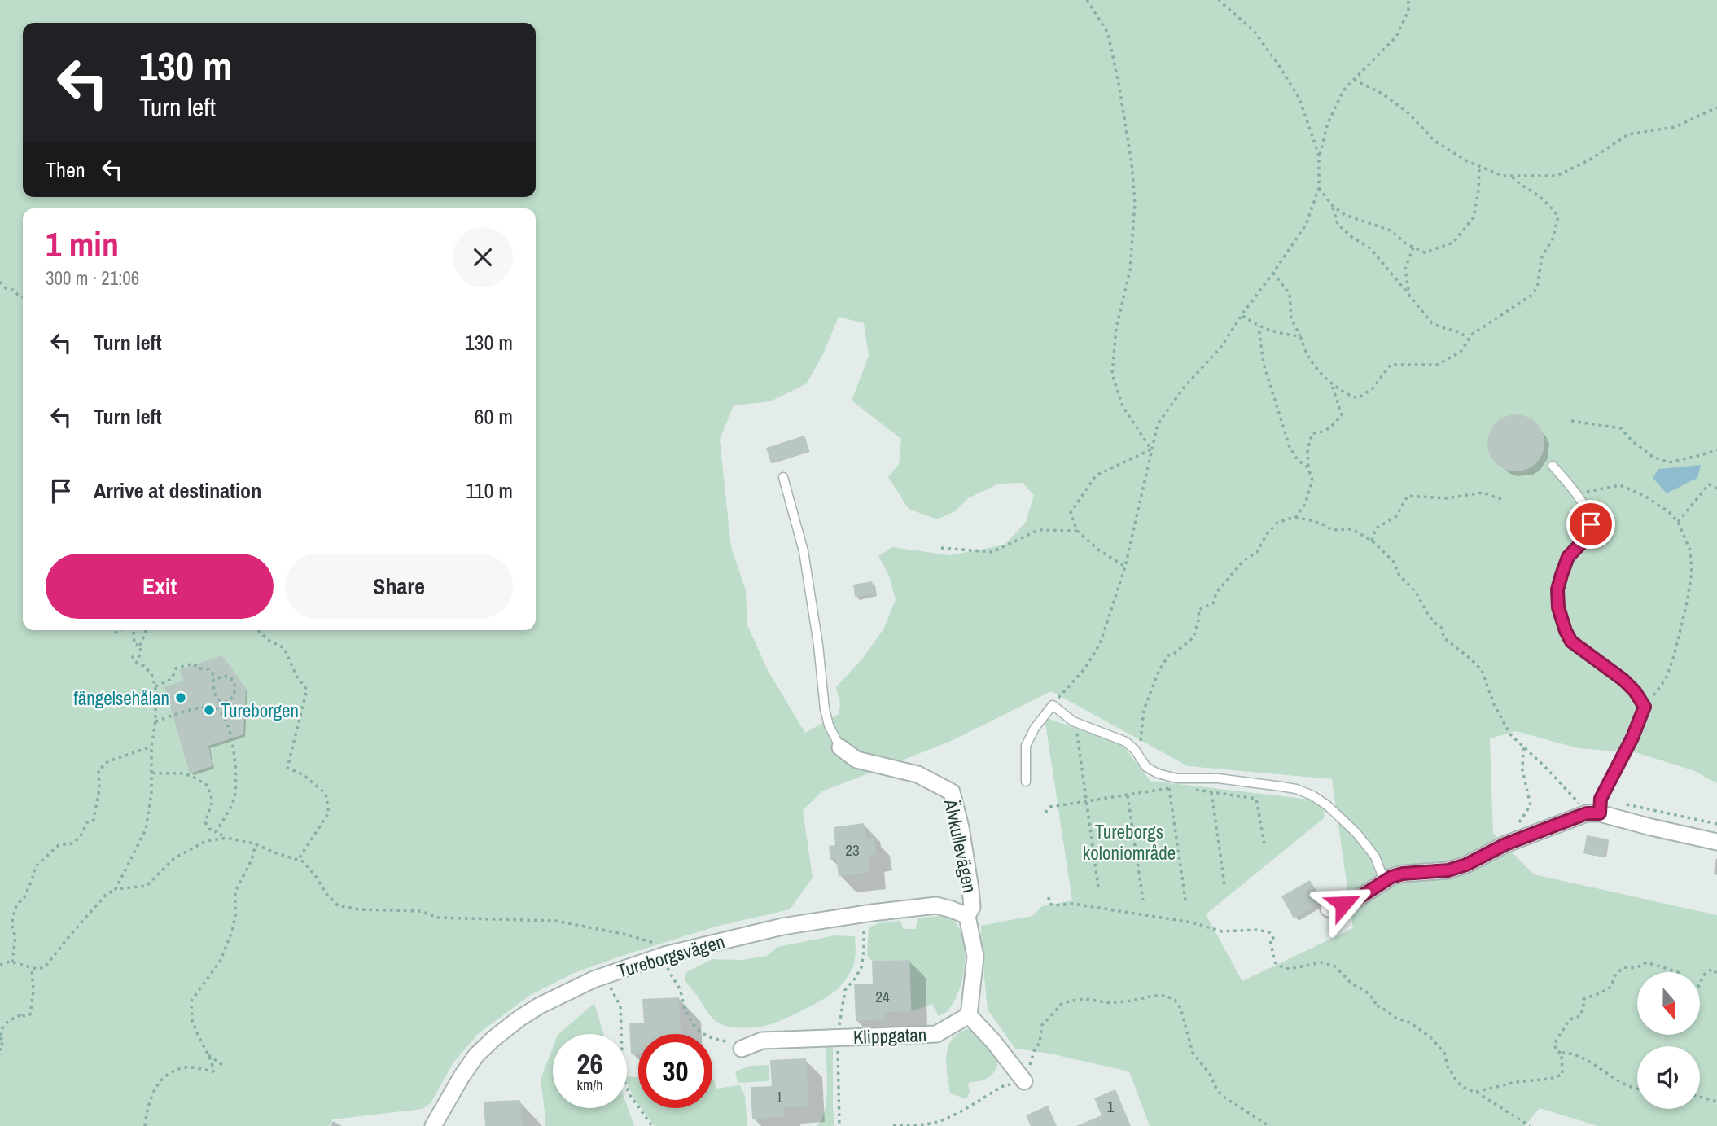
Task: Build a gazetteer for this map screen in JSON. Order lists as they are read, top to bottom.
{
  "streets": {
    "street": ["Älvkullevägen", "Tureborgsvägen", "Klippgatan"]
  },
  "crossings": [
    ["Älvkullevägen", "Tureborgsvägen"]
  ],
  "parks": ["Tureborgs koloniområde"],
  "places": ["fängelsehålan", "Tureborgen"],
  "house_numbers": [
    "23",
    "24",
    "1",
    "1"
  ],
  "north": "bottom",
  "page": {
    "turn": ["130 m", "Turn left"],
    "then": "Then",
    "heading": ["1 min", "300 m · 21:06"],
    "list": [
      {
        "name": "Turn left",
        "value": "130 m"
      },
      {
        "name": "Turn left",
        "value": "60 m"
      },
      {
        "name": "Arrive at destination",
        "value": "110 m"
      }
    ],
    "buttons": ["Exit", "Share"],
    "speed": "26 km/h",
    "limit": "30"
  }
}
